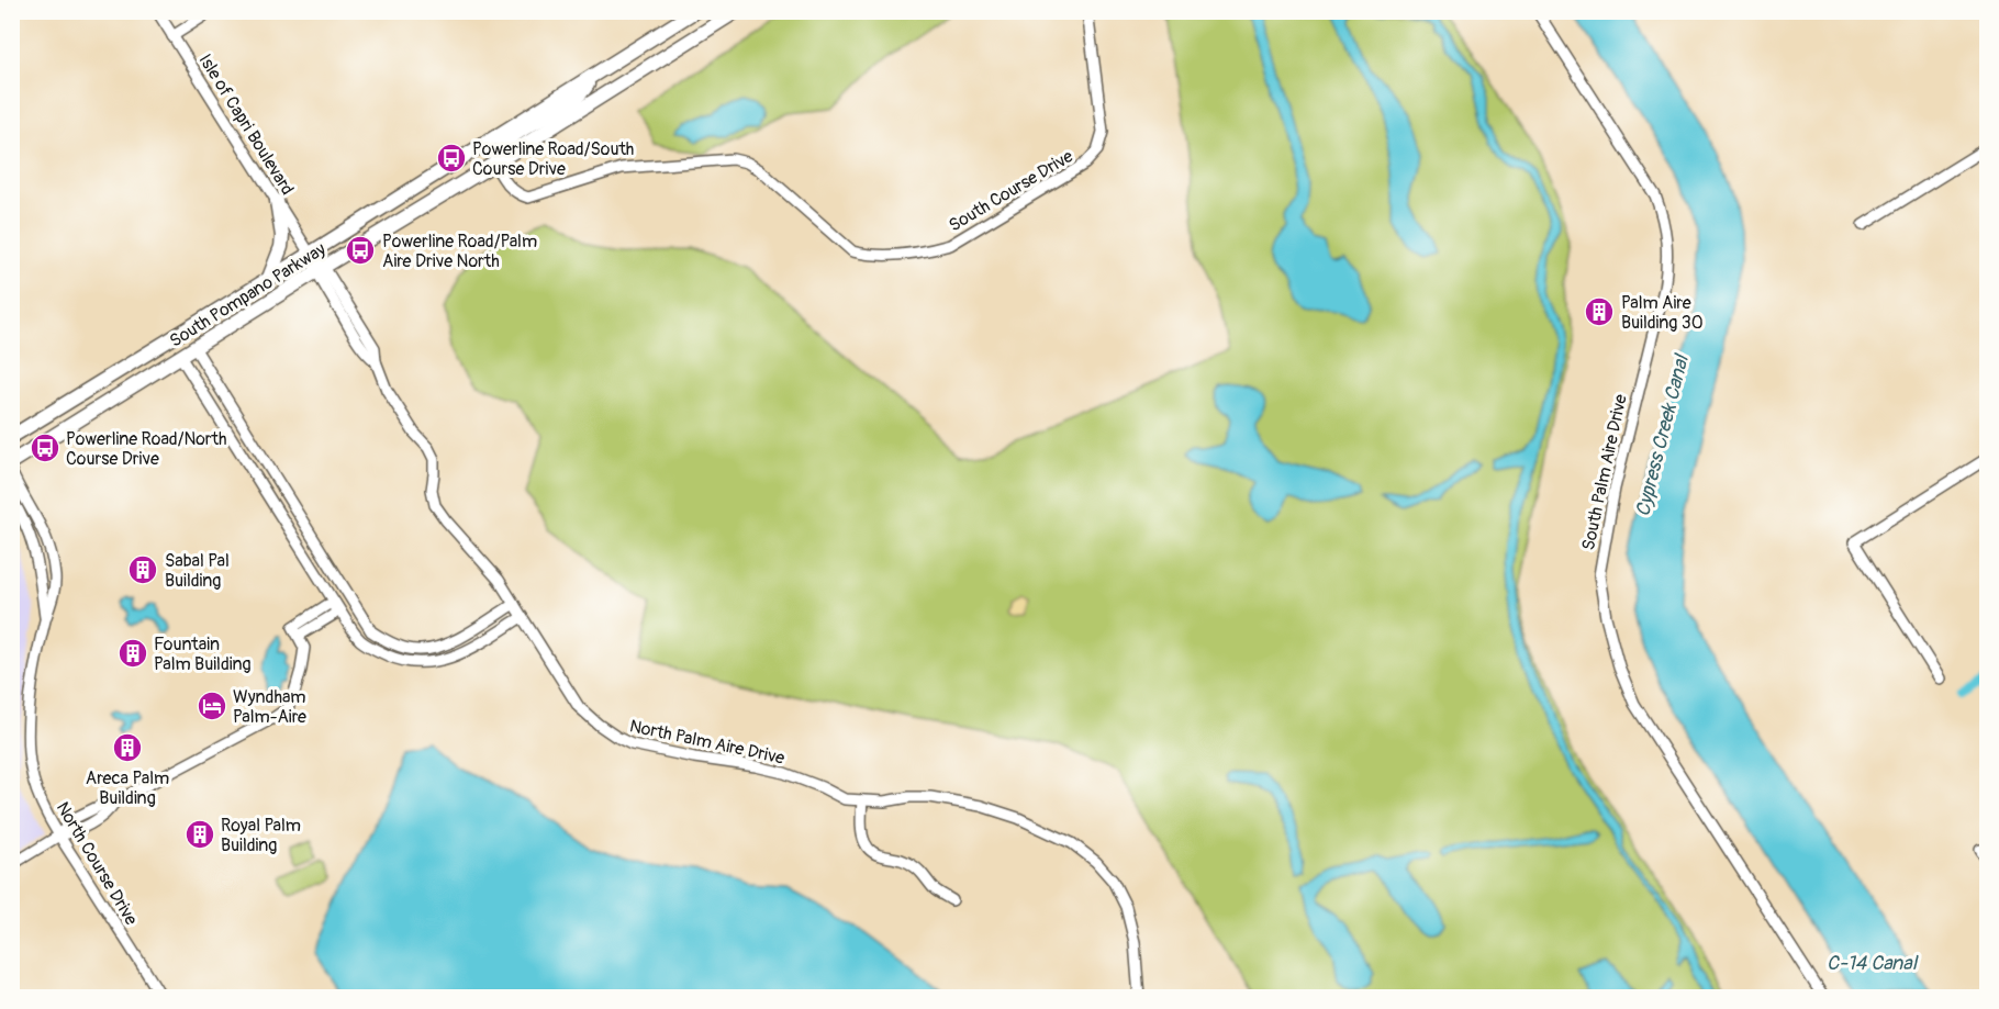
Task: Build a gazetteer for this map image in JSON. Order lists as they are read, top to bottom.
{
  "streets": {
    "main road": ["South Pompano Parkway"],
    "street": [
      "Isle of Capri Boulevard",
      "South Course Drive",
      "South Palm Aire Drive",
      "North Palm Aire Drive",
      "North Course Drive"
    ]
  },
  "crossings": [
    ["Isle of Capri Boulevard", "South Pompano Parkway"],
    ["Isle of Capri Boulevard", "North Palm Aire Drive"],
    ["South Course Drive", "South Pompano Parkway"],
    ["South Pompano Parkway", "North Palm Aire Drive"]
  ],
  "water": ["Cypress Creek Canal", "C-14 Canal"],
  "places": {
    "bus stop": ["Powerline Road/South Course Drive", "Powerline Road/Palm Aire Drive North", "Powerline Road/North Course Drive"],
    "building": [
      "Palm Aire Building 30",
      "Sabal Pal Building",
      "Fountain Palm Building",
      "Areca Palm Building",
      "Royal Palm Building"
    ],
    "hotel": ["Wyndham Palm-Aire"]
  }
}
